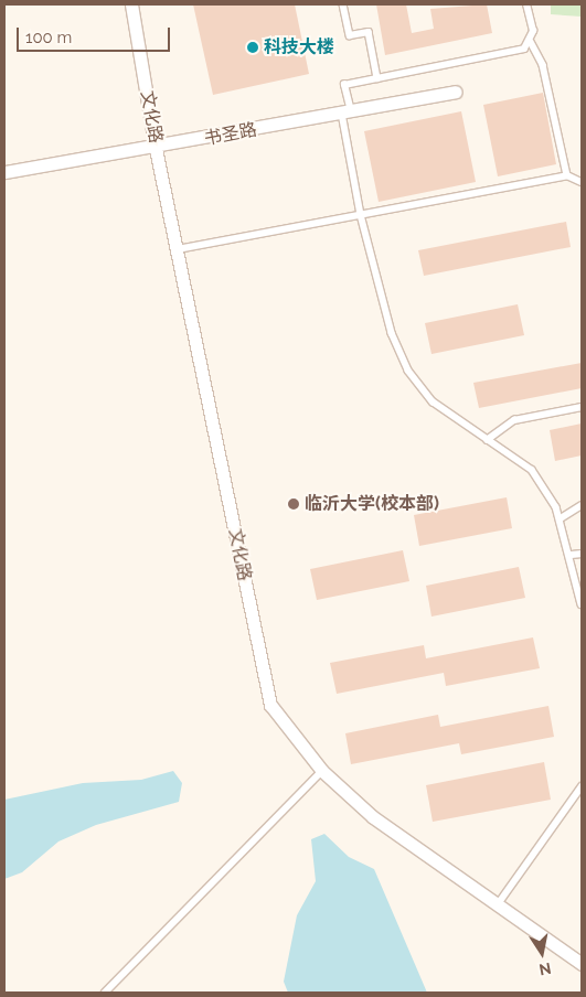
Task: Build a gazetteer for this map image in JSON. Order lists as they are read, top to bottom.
{
  "streets": {
    "street": ["文化路", "书圣路"]
  },
  "crossings": [
    ["文化路", "书圣路"]
  ],
  "places": ["科技大楼", "临沂大学(校本部)"],
  "scale_bar": "100 m",
  "north": "bottom"
}
